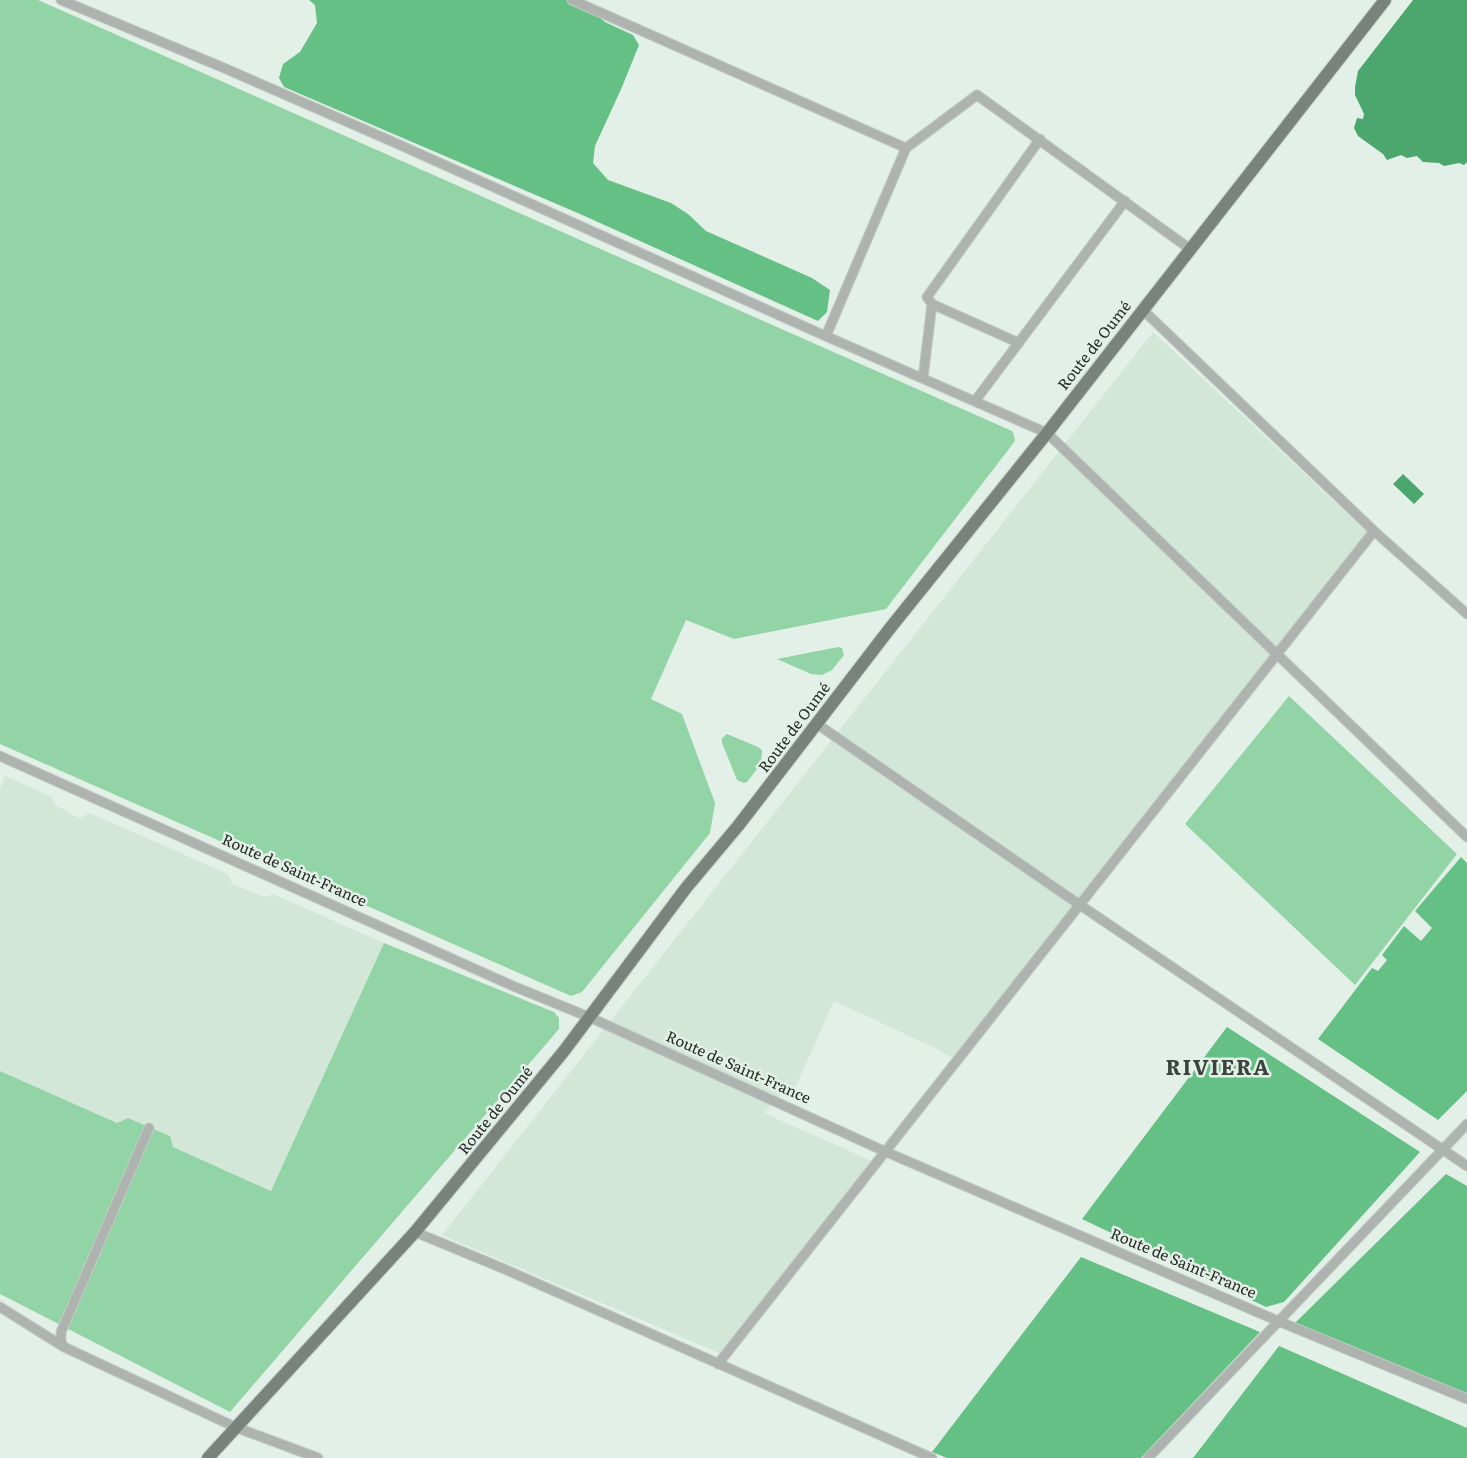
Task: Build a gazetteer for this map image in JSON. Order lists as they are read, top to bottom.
{
  "streets": {
    "main road": ["Route de Oumé"],
    "street": ["Route de Saint-France"]
  },
  "crossings": [
    ["Route de Oumé", "Route de Saint-France"]
  ],
  "districts": ["RIVIERA"]
}
